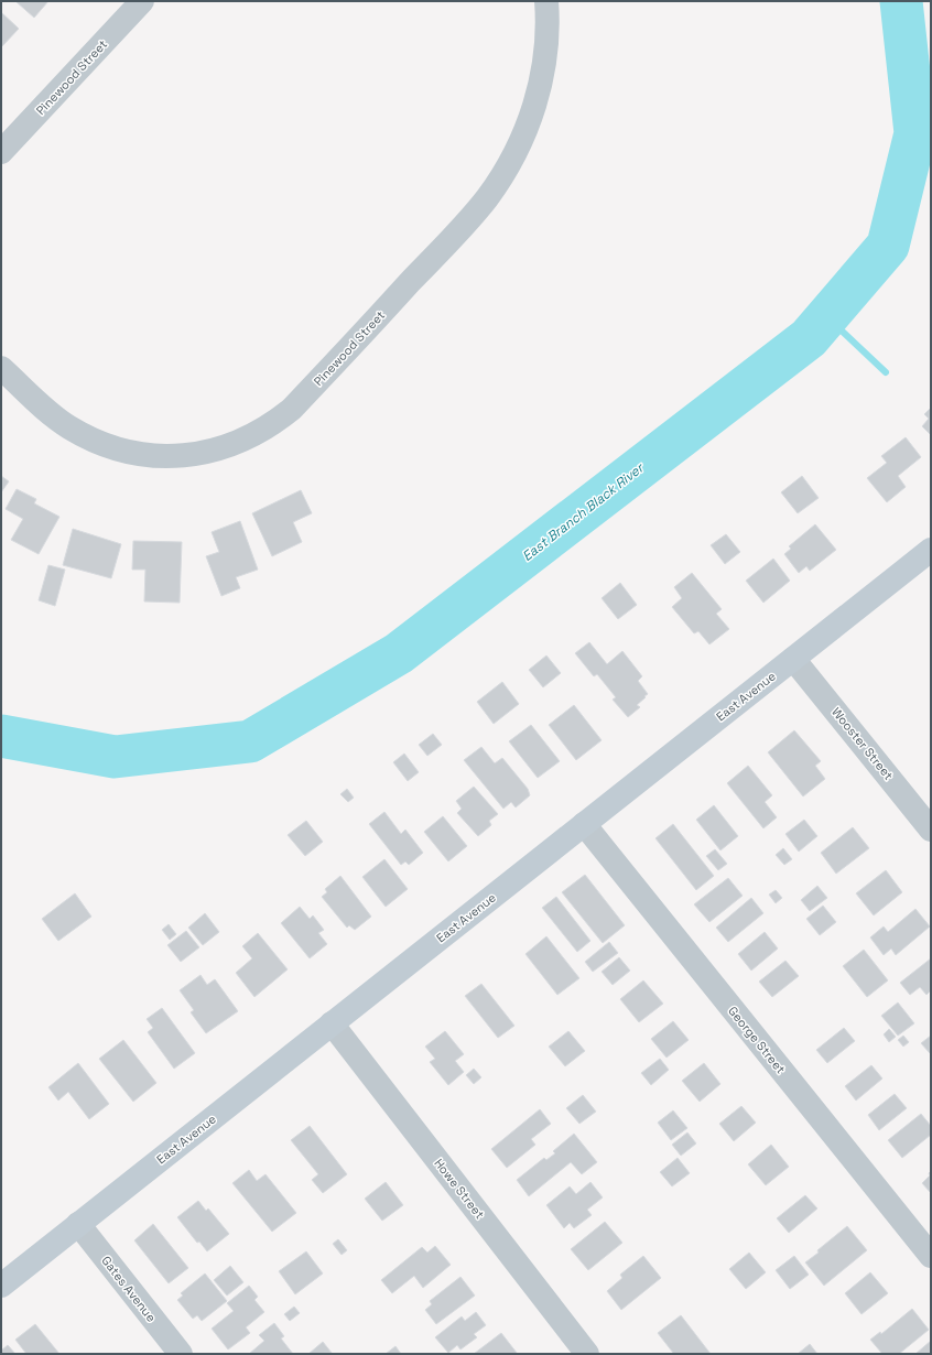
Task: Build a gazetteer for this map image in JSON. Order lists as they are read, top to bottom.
{
  "streets": {
    "street": [
      "Pinewood Street",
      "East Avenue",
      "Wooster Street",
      "George Street",
      "Howe Street",
      "Gates Avenue"
    ]
  },
  "crossings": [
    ["East Avenue", "Wooster Street"],
    ["East Avenue", "George Street"],
    ["East Avenue", "Howe Street"],
    ["East Avenue", "Gates Avenue"]
  ],
  "water": ["East Branch Black River"]
}
